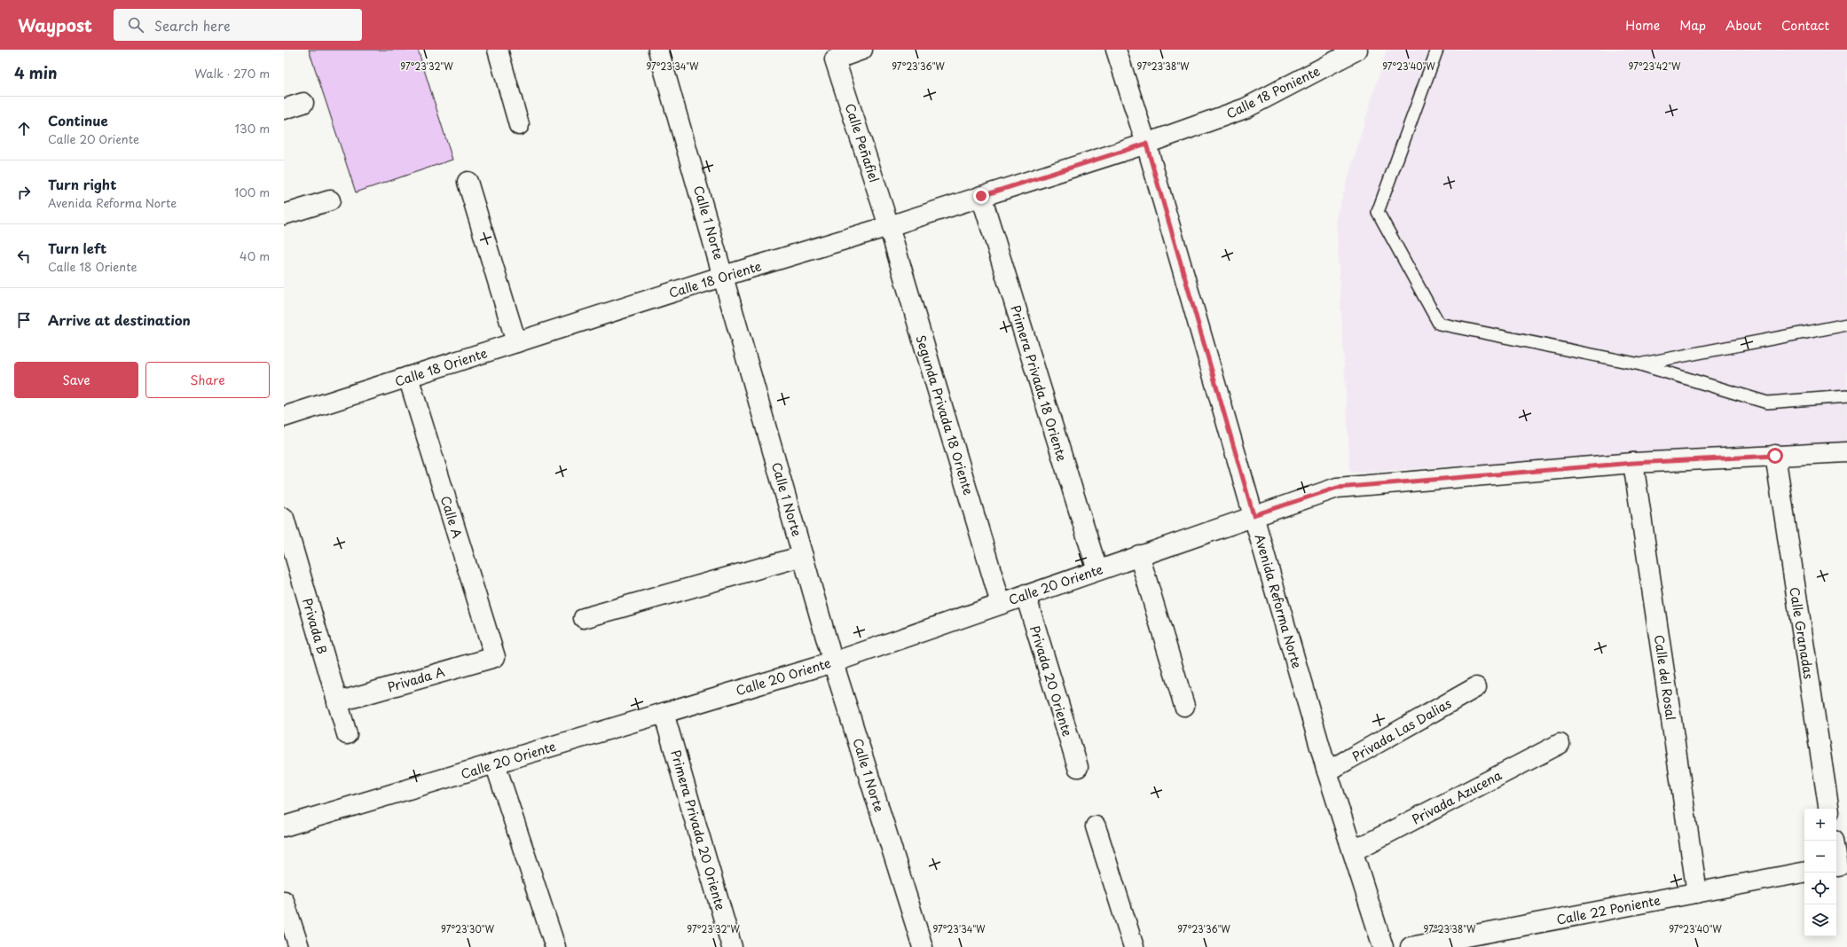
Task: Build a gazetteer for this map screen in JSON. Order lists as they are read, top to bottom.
{
  "streets": {
    "street": [
      "Calle 18 Poniente",
      "Calle Peñafiel",
      "Calle 1 Norte",
      "Calle 18 Oriente",
      "Primera Privada 18 Oriente",
      "Segunda Privada 18 Oriente",
      "Calle A",
      "Calle 20 Oriente",
      "Avenida Reforma Norte",
      "Privada B",
      "Calle Granadas",
      "Calle del Rosal",
      "Privada A",
      "Privada 20 Oriente",
      "Privada Las Dalias",
      "Privada Azucena",
      "Primera Privada 20 Oriente",
      "Calle 22 Poniente"
    ]
  },
  "crossings": [
    ["Calle 18 Poniente", "Calle 18 Oriente"],
    ["Calle 18 Poniente", "Avenida Reforma Norte"],
    ["Calle Peñafiel", "Calle 18 Oriente"],
    ["Calle Peñafiel", "Segunda Privada 18 Oriente"],
    ["Calle 1 Norte", "Calle 18 Oriente"],
    ["Calle 1 Norte", "Calle 20 Oriente"],
    ["Calle 18 Oriente", "Primera Privada 18 Oriente"],
    ["Calle 18 Oriente", "Segunda Privada 18 Oriente"],
    ["Calle 18 Oriente", "Calle A"],
    ["Calle 18 Oriente", "Avenida Reforma Norte"],
    ["Primera Privada 18 Oriente", "Calle 20 Oriente"],
    ["Segunda Privada 18 Oriente", "Calle 20 Oriente"],
    ["Calle A", "Privada A"],
    ["Calle 20 Oriente", "Avenida Reforma Norte"],
    ["Calle 20 Oriente", "Calle Granadas"],
    ["Calle 20 Oriente", "Calle del Rosal"],
    ["Calle 20 Oriente", "Privada 20 Oriente"],
    ["Calle 20 Oriente", "Primera Privada 20 Oriente"],
    ["Avenida Reforma Norte", "Privada Las Dalias"],
    ["Avenida Reforma Norte", "Privada Azucena"],
    ["Privada B", "Privada A"],
    ["Calle del Rosal", "Calle 22 Poniente"]
  ],
  "page": {
    "header": "Waypost",
    "search": "Search here",
    "nav": [
      "Home",
      "Map",
      "About",
      "Contact"
    ],
    "heading": ["4 min", "Walk · 270 m"],
    "list": [
      ["Continue", "Calle 20 Oriente", "130 m"],
      ["Turn right", "Avenida Reforma Norte", "100 m"],
      ["Turn left", "Calle 18 Oriente", "40 m"],
      "Arrive at destination"
    ],
    "buttons": ["Save", "Share"],
    "map_buttons": ["+", "−"]
  },
  "coordinates": [
    "97°23'32\"W",
    "97°23'34\"W",
    "97°23'36\"W",
    "97°23'38\"W",
    "97°23'40\"W",
    "97°23'42\"W",
    "97°23'30\"W"
  ]
}
